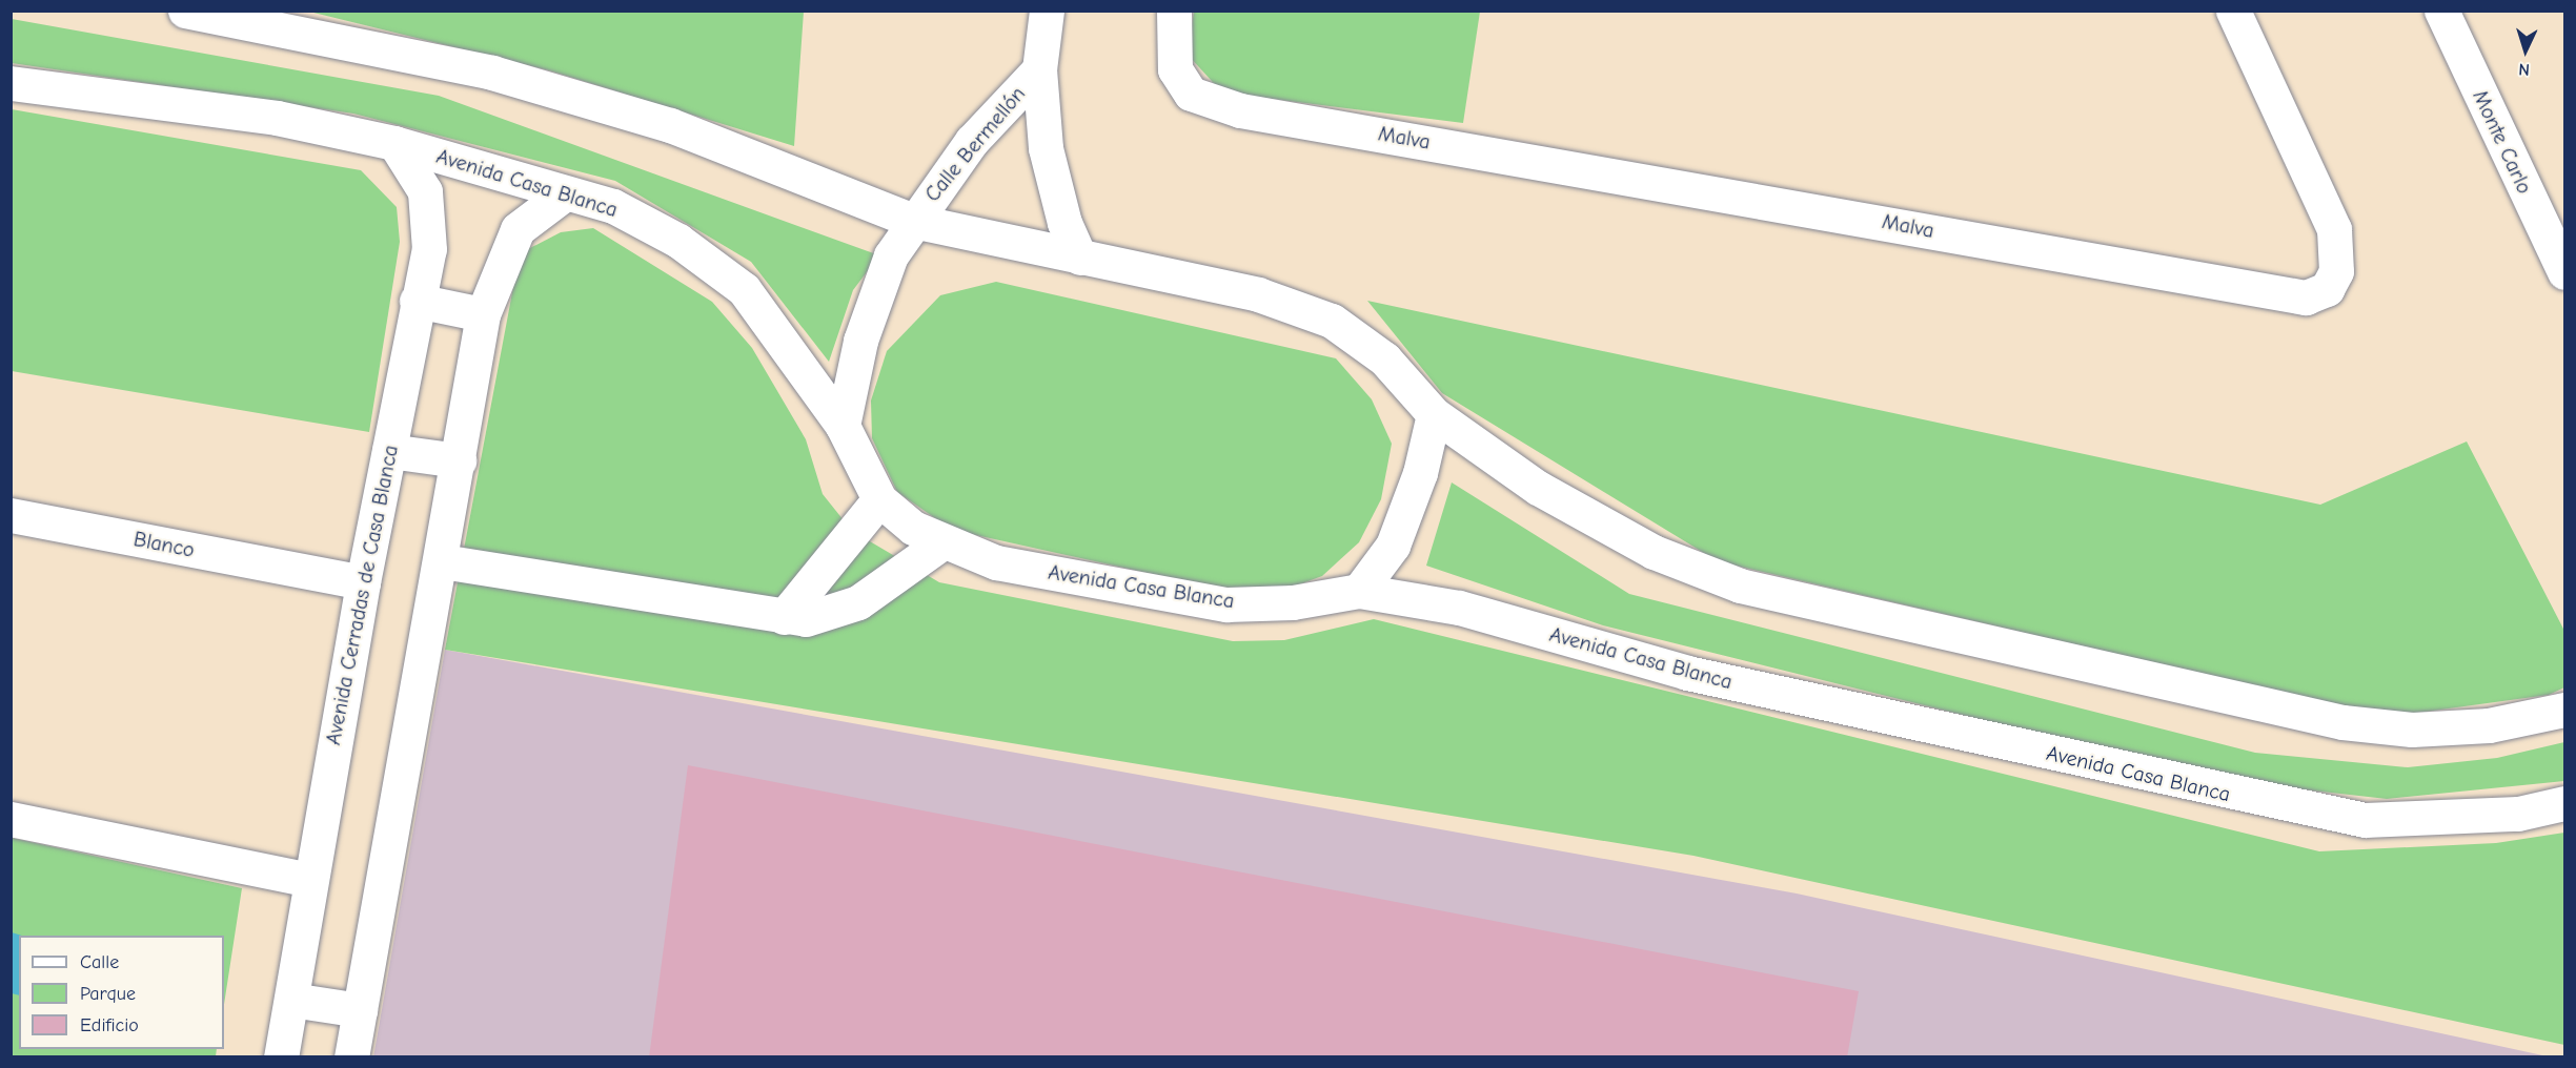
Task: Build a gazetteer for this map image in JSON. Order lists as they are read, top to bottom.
{
  "streets": {
    "street": [
      "Malva",
      "Monte Carlo",
      "Calle Bermellón",
      "Avenida Casa Blanca",
      "Blanco",
      "Avenida Cerradas de Casa Blanca"
    ]
  },
  "crossings": [
    ["Calle Bermellón", "Avenida Casa Blanca"],
    ["Avenida Casa Blanca", "Avenida Cerradas de Casa Blanca"],
    ["Blanco", "Avenida Cerradas de Casa Blanca"]
  ],
  "legend": ["Calle", "Parque", "Edificio"],
  "north": "bottom"
}
